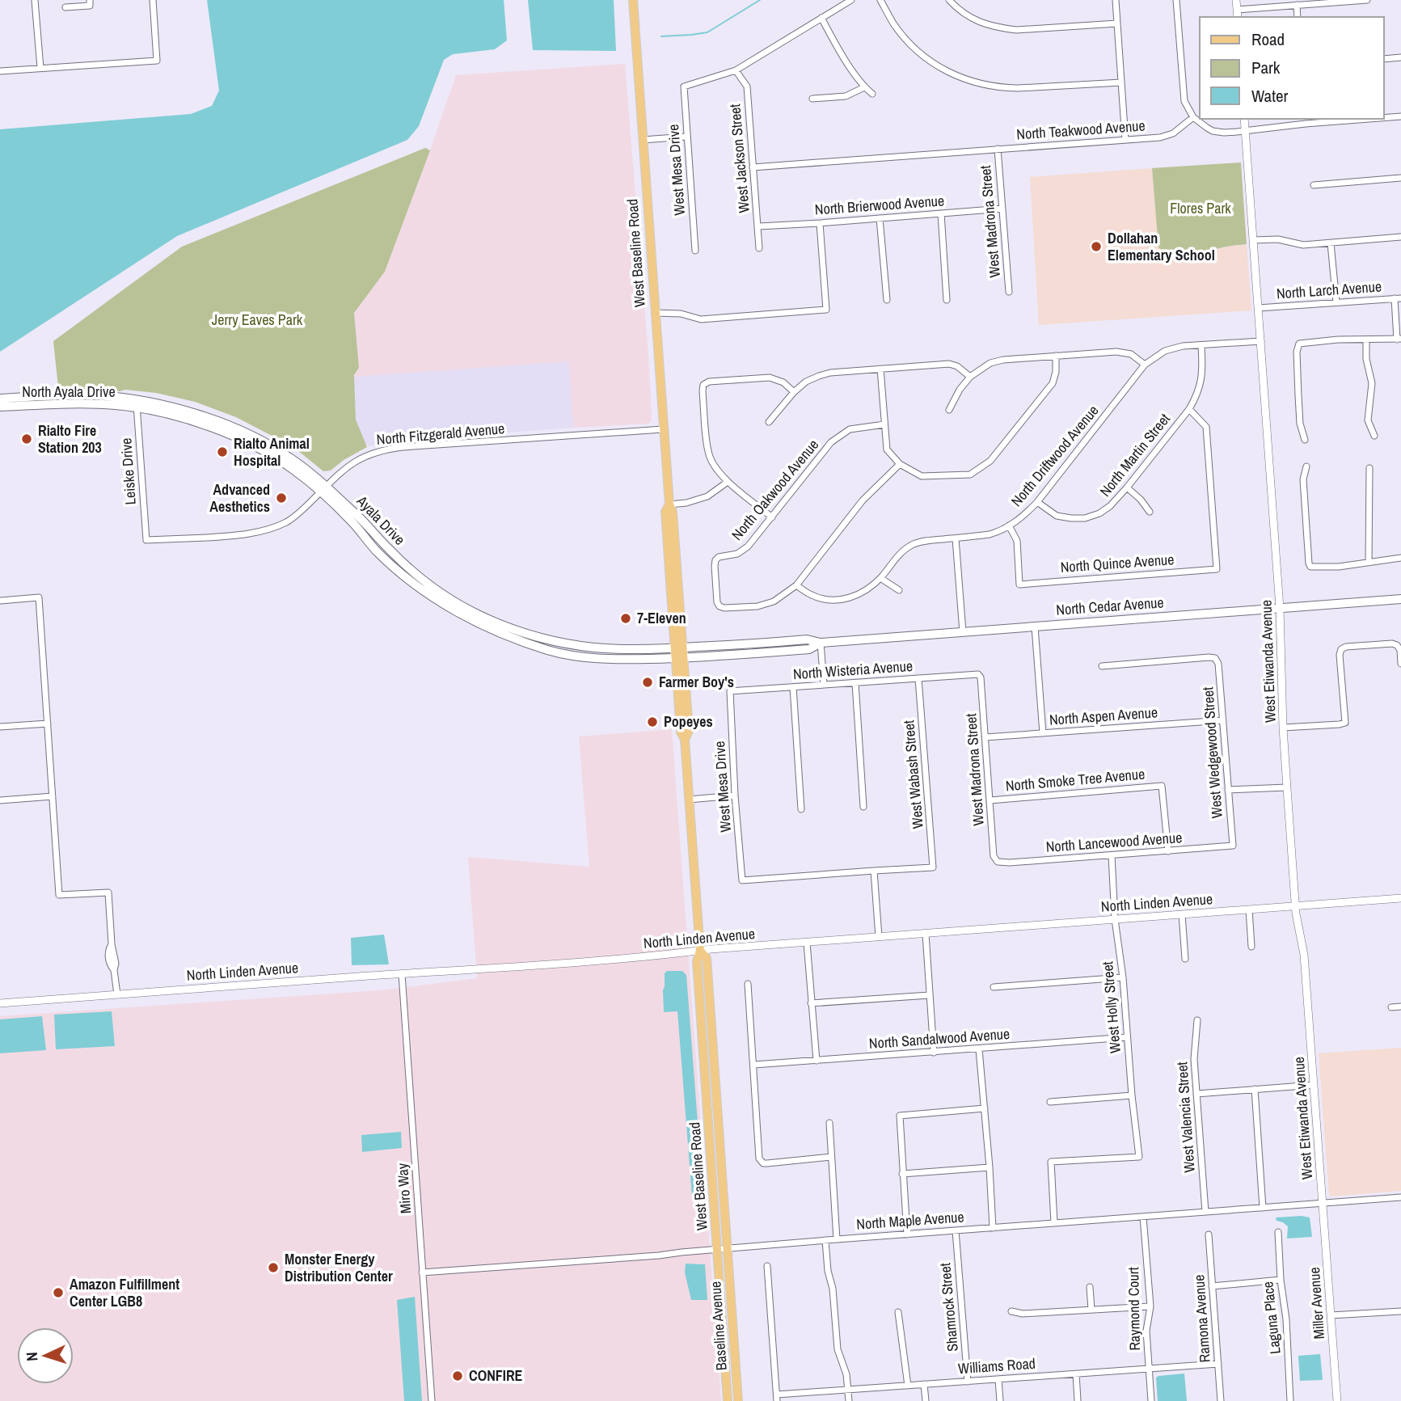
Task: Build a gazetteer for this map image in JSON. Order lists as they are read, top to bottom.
{
  "streets": {
    "main road": [
      "West Baseline Road",
      "North Ayala Drive",
      "Ayala Drive",
      "North Cedar Avenue",
      "Baseline Avenue"
    ],
    "street": [
      "North Teakwood Avenue",
      "West Jackson Street",
      "West Mesa Drive",
      "North Brierwood Avenue",
      "West Madrona Street",
      "North Larch Avenue",
      "North Fitzgerald Avenue",
      "North Martin Street",
      "North Driftwood Avenue",
      "Leiske Drive",
      "North Oakwood Avenue",
      "North Quince Avenue",
      "West Etiwanda Avenue",
      "North Wisteria Avenue",
      "North Aspen Avenue",
      "West Wedgewood Street",
      "West Wabash Street",
      "North Smoke Tree Avenue",
      "North Lancewood Avenue",
      "North Linden Avenue",
      "West Holly Street",
      "North Sandalwood Avenue",
      "West Valencia Street",
      "Miro Way",
      "North Maple Avenue",
      "Miller Avenue",
      "Shamrock Street",
      "Raymond Court",
      "Laguna Place",
      "Ramona Avenue",
      "Williams Road"
    ]
  },
  "crossings": [
    ["North Teakwood Avenue", "West Jackson Street"],
    ["North Teakwood Avenue", "West Madrona Street"],
    ["West Jackson Street", "West Mesa Drive"],
    ["West Jackson Street", "North Brierwood Avenue"],
    ["West Mesa Drive", "North Wisteria Avenue"],
    ["West Mesa Drive", "West Wabash Street"],
    ["North Brierwood Avenue", "West Madrona Street"],
    ["West Madrona Street", "North Wisteria Avenue"],
    ["West Madrona Street", "North Aspen Avenue"],
    ["West Madrona Street", "North Smoke Tree Avenue"],
    ["West Madrona Street", "North Lancewood Avenue"],
    ["West Baseline Road", "North Fitzgerald Avenue"],
    ["West Baseline Road", "Ayala Drive"],
    ["West Baseline Road", "North Cedar Avenue"],
    ["West Baseline Road", "North Linden Avenue"],
    ["West Baseline Road", "North Maple Avenue"],
    ["West Baseline Road", "Baseline Avenue"],
    ["North Larch Avenue", "West Etiwanda Avenue"],
    ["North Ayala Drive", "Leiske Drive"],
    ["North Ayala Drive", "Ayala Drive"],
    ["North Fitzgerald Avenue", "Leiske Drive"],
    ["North Fitzgerald Avenue", "Ayala Drive"],
    ["North Martin Street", "North Driftwood Avenue"],
    ["North Martin Street", "North Quince Avenue"],
    ["North Driftwood Avenue", "North Oakwood Avenue"],
    ["North Driftwood Avenue", "North Quince Avenue"],
    ["Leiske Drive", "Ayala Drive"],
    ["Ayala Drive", "North Cedar Avenue"],
    ["North Cedar Avenue", "West Etiwanda Avenue"],
    ["West Etiwanda Avenue", "North Linden Avenue"],
    ["West Etiwanda Avenue", "North Maple Avenue"],
    ["West Etiwanda Avenue", "Miller Avenue"],
    ["North Wisteria Avenue", "West Wabash Street"],
    ["North Aspen Avenue", "West Wedgewood Street"],
    ["West Wedgewood Street", "North Lancewood Avenue"],
    ["North Smoke Tree Avenue", "North Lancewood Avenue"],
    ["North Lancewood Avenue", "West Holly Street"],
    ["North Linden Avenue", "West Holly Street"],
    ["North Linden Avenue", "Miro Way"],
    ["West Holly Street", "North Sandalwood Avenue"],
    ["West Holly Street", "North Maple Avenue"],
    ["West Valencia Street", "North Maple Avenue"],
    ["Miro Way", "North Maple Avenue"],
    ["North Maple Avenue", "Miller Avenue"],
    ["North Maple Avenue", "Shamrock Street"],
    ["North Maple Avenue", "Raymond Court"],
    ["North Maple Avenue", "Baseline Avenue"],
    ["Shamrock Street", "Williams Road"],
    ["Raymond Court", "Williams Road"],
    ["Ramona Avenue", "Williams Road"]
  ],
  "parks": ["Flores Park", "Jerry Eaves Park"],
  "places": [
    "Dollahan Elementary School",
    "Rialto Fire Station 203",
    "Rialto Animal Hospital",
    "Advanced Aesthetics",
    "7-Eleven",
    "Farmer Boy's",
    "Popeyes",
    "Monster Energy Distribution Center",
    "Amazon Fulfillment Center LGB8",
    "CONFIRE"
  ],
  "legend": ["Road", "Park", "Water"],
  "north": "left"
}
